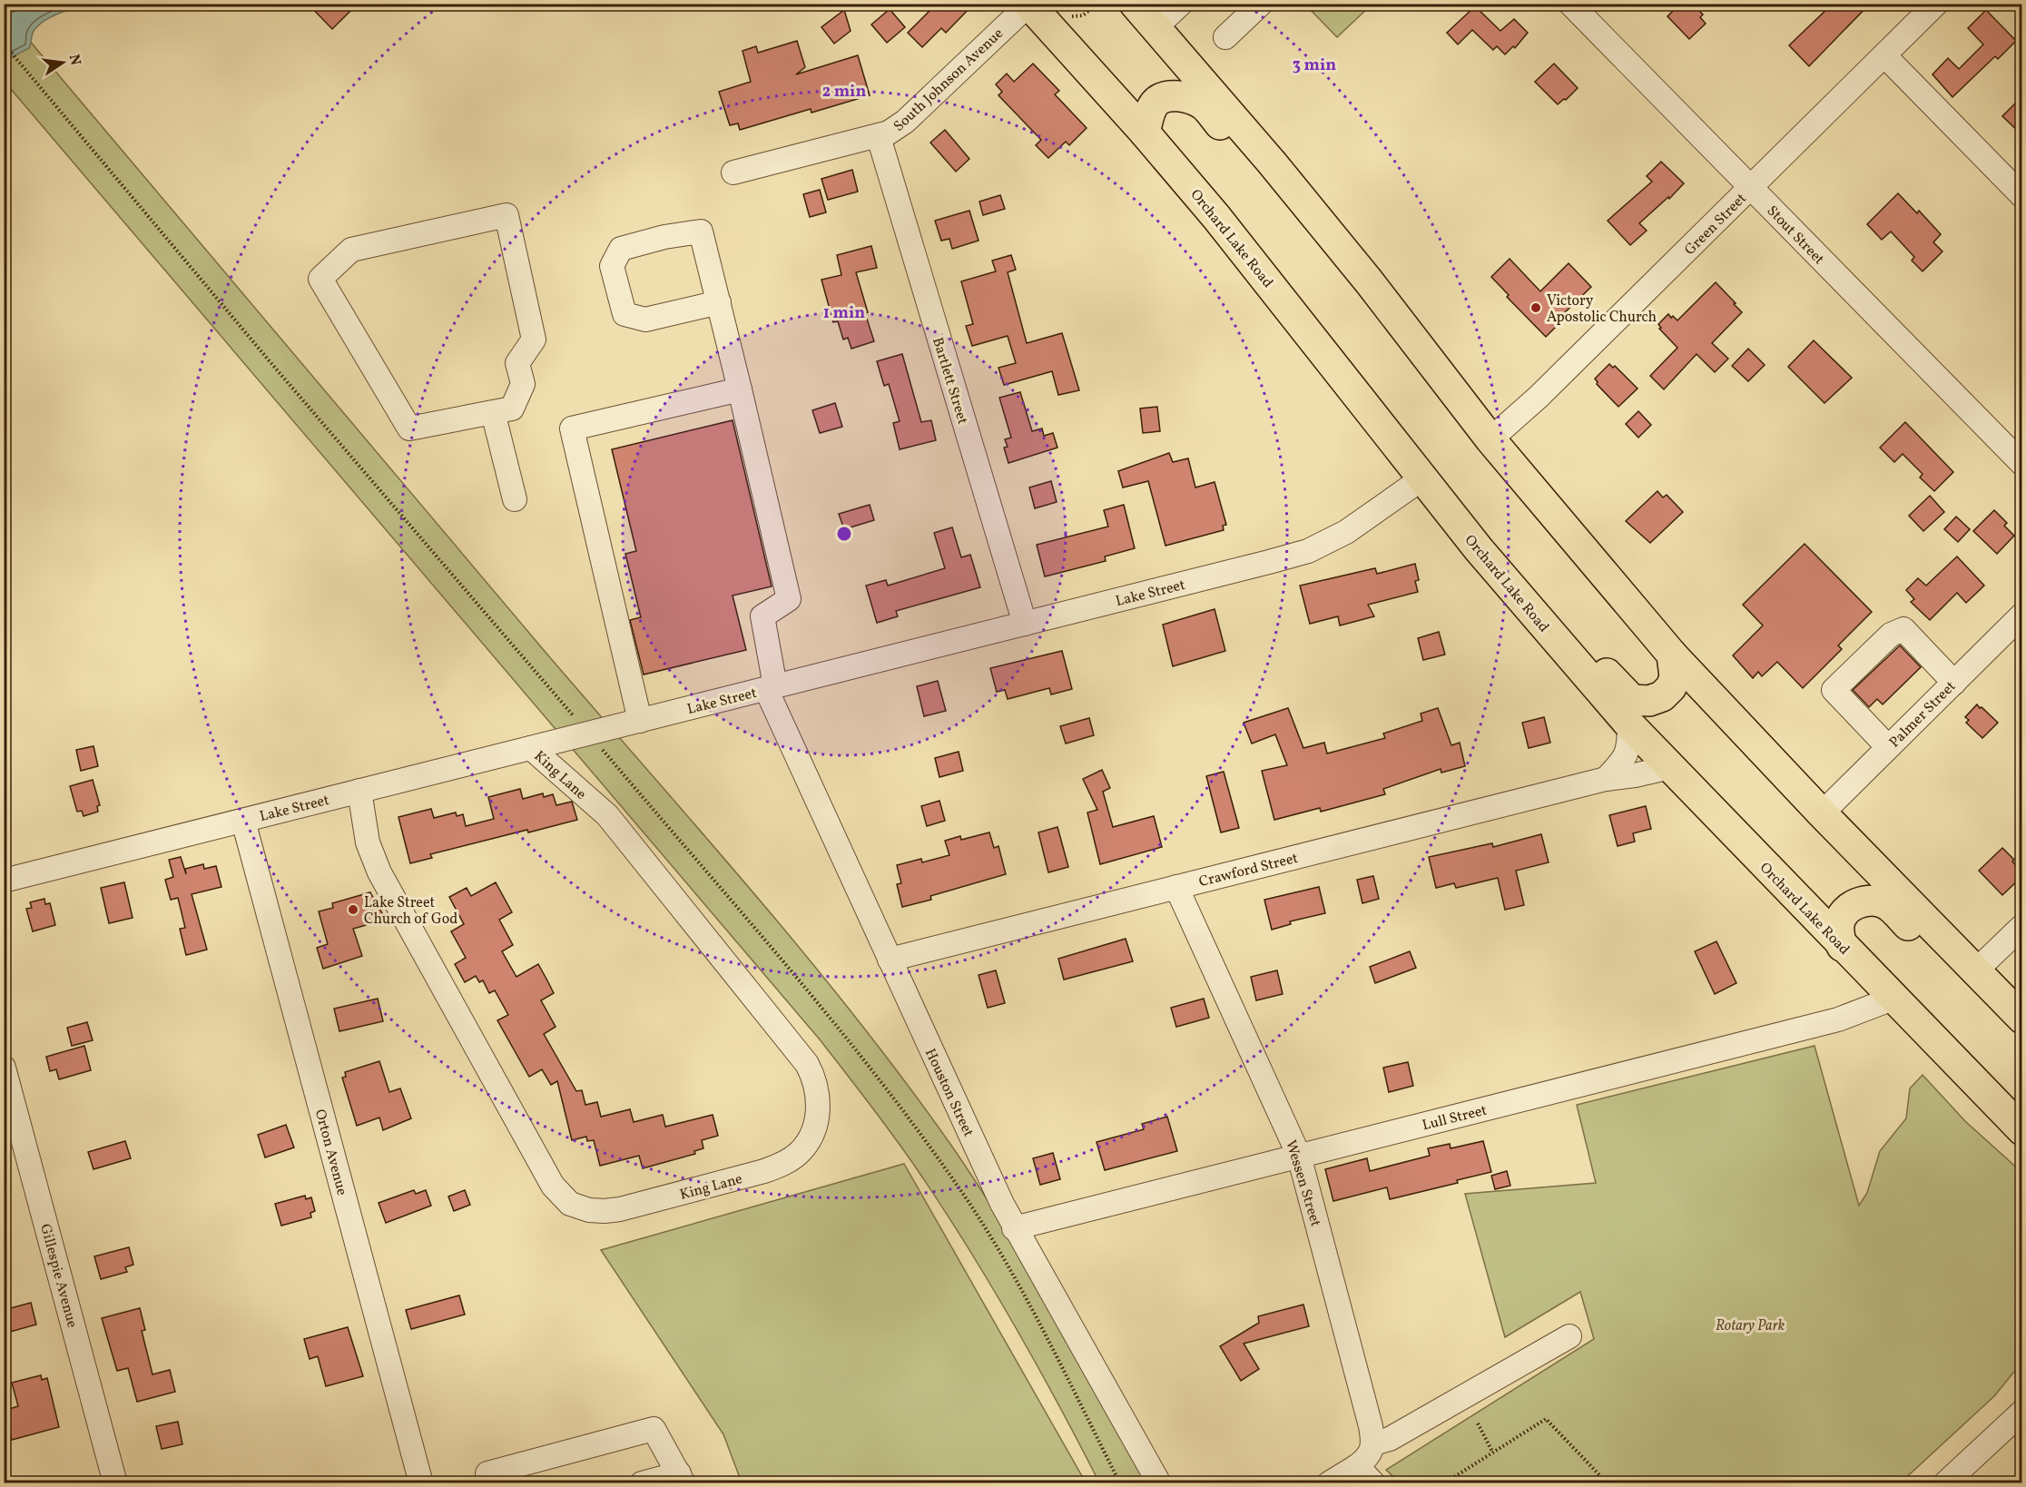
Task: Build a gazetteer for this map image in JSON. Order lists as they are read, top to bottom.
{
  "streets": {
    "main road": ["Orchard Lake Road"],
    "street": [
      "South Johnson Avenue",
      "Green Street",
      "Stout Street",
      "Bartlett Street",
      "Lake Street",
      "Palmer Street",
      "King Lane",
      "Crawford Street",
      "Houston Street",
      "Lull Street",
      "Orton Avenue",
      "Wessen Street",
      "Gillespie Avenue"
    ]
  },
  "crossings": [
    ["South Johnson Avenue", "Orchard Lake Road"],
    ["South Johnson Avenue", "Bartlett Street"],
    ["Green Street", "Stout Street"],
    ["Orchard Lake Road", "Lake Street"],
    ["Orchard Lake Road", "Crawford Street"],
    ["Orchard Lake Road", "Lull Street"],
    ["Bartlett Street", "Lake Street"],
    ["Lake Street", "King Lane"],
    ["Lake Street", "Houston Street"],
    ["Lake Street", "Orton Avenue"],
    ["Crawford Street", "Houston Street"],
    ["Crawford Street", "Wessen Street"],
    ["Houston Street", "Lull Street"],
    ["Lull Street", "Wessen Street"]
  ],
  "parks": ["Rotary Park"],
  "places": ["Victory Apostolic Church", "Lake Street Church of God"],
  "north": "right",
  "rings": ["3 min", "2 min", "1 min"]
}
